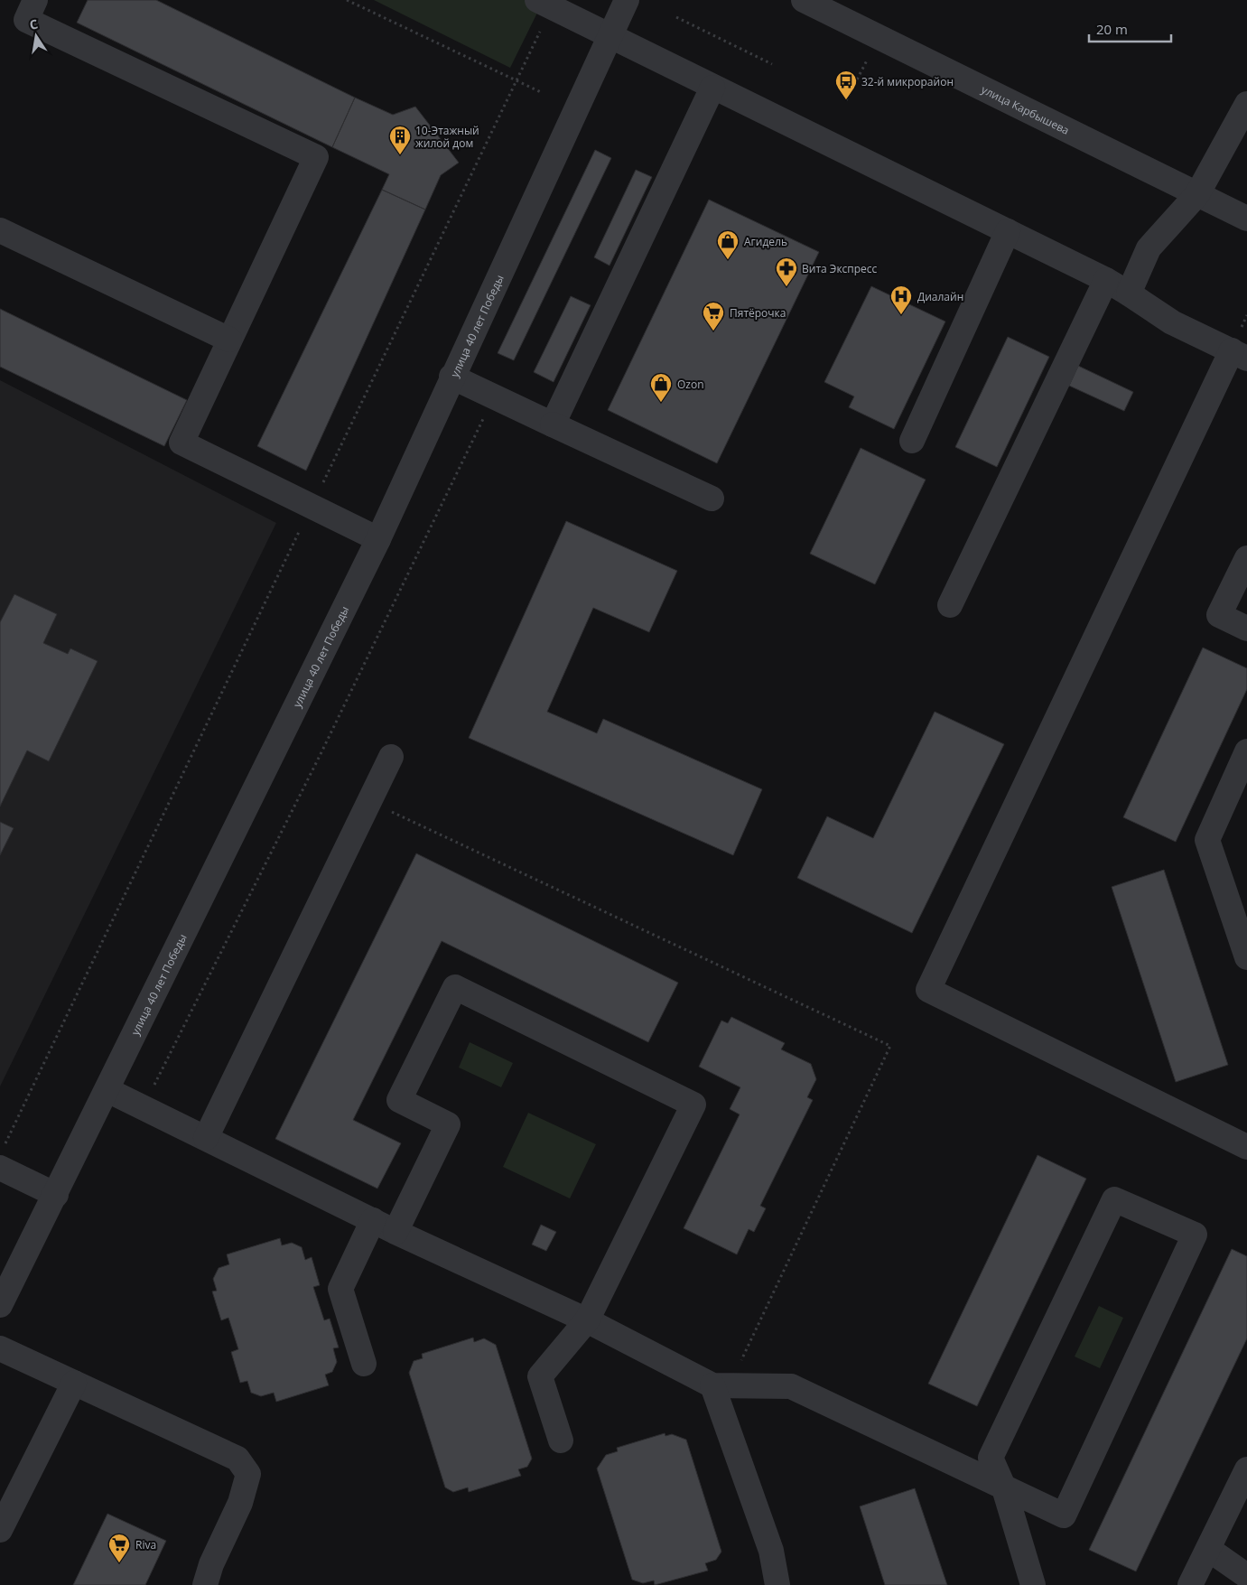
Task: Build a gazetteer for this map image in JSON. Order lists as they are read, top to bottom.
{
  "streets": {
    "street": ["улица Карбышева", "улица 40 лет Победы"]
  },
  "places": {
    "bus stop": ["32-й микрорайон"],
    "building": ["10-Этажный жилой дом"],
    "shop": ["Агидель", "Ozon"],
    "pharmacy": ["Вита Экспресс"],
    "hospital": ["Диалайн"],
    "supermarket": ["Пятёрочка", "Riva"]
  },
  "scale_bar": "20 m",
  "north": "top"
}
